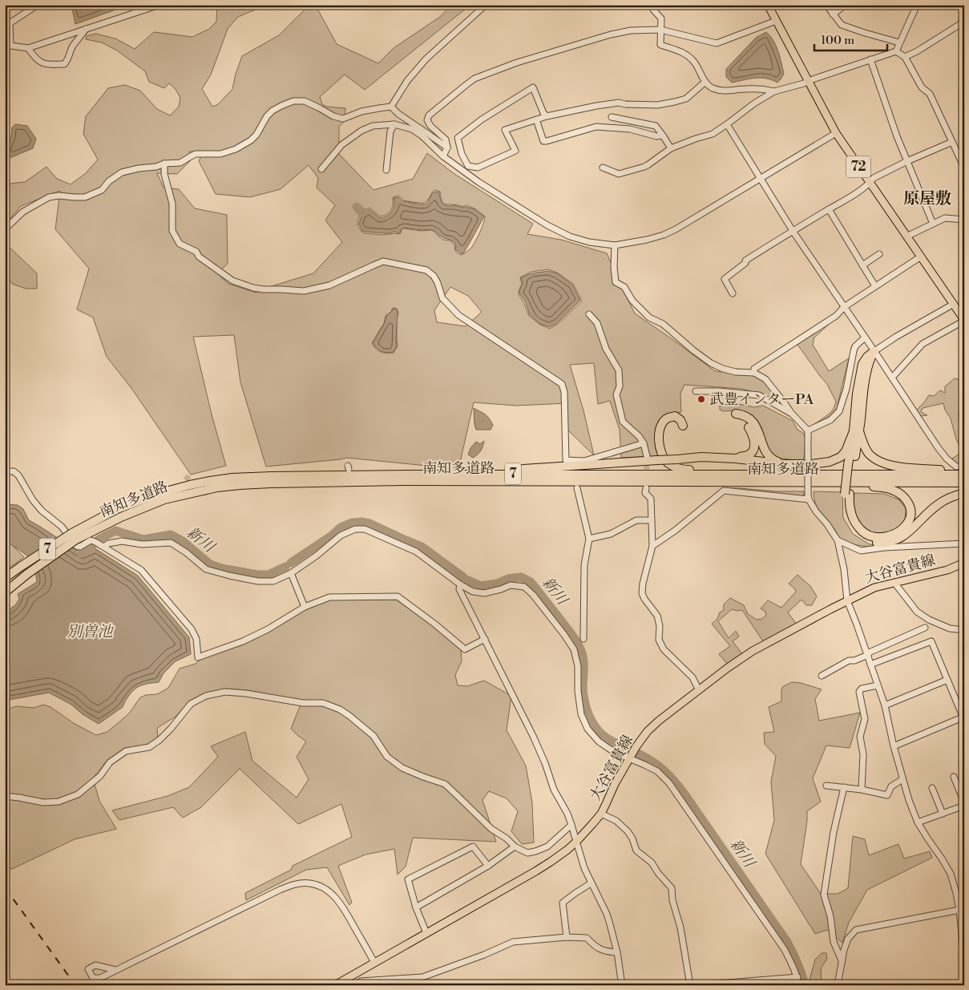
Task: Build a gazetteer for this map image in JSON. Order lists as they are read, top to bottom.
{
  "streets": {
    "highway": ["南知多道路", "7"],
    "main road": ["72", "大谷富貴線"]
  },
  "districts": ["原屋敷"],
  "water": ["新川", "別曽池"],
  "places": ["武豊インターPA"],
  "scale_bar": "100 m"
}
